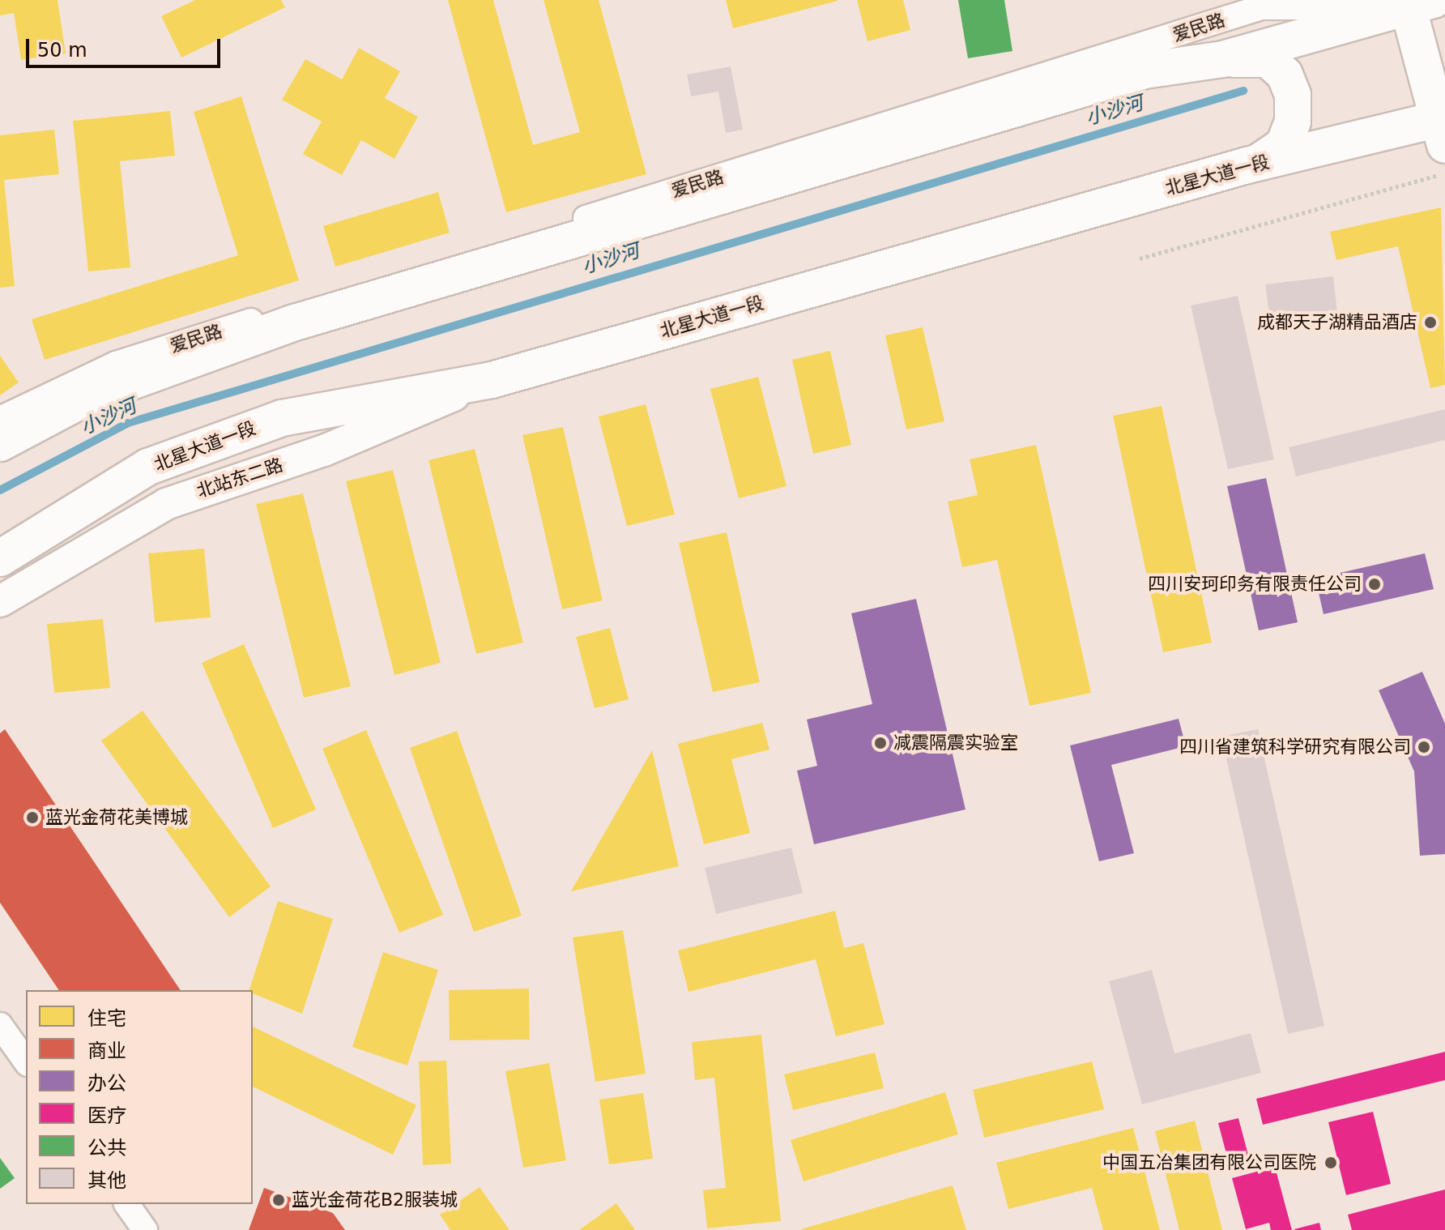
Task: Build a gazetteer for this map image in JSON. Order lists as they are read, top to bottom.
{
  "streets": {
    "main road": ["北星大道一段"],
    "street": ["爱民路", "北站东二路"]
  },
  "crossings": [
    ["北星大道一段", "北站东二路"]
  ],
  "water": ["小沙河"],
  "places": [
    "成都天子湖精品酒店",
    "四川安珂印务有限责任公司",
    "减震隔震实验室",
    "四川省建筑科学研究有限公司",
    "蓝光金荷花美博城",
    "中国五冶集团有限公司医院",
    "蓝光金荷花B2服装城"
  ],
  "legend": [
    "住宅",
    "商业",
    "办公",
    "医疗",
    "公共",
    "其他"
  ],
  "scale_bar": "50 m"
}
